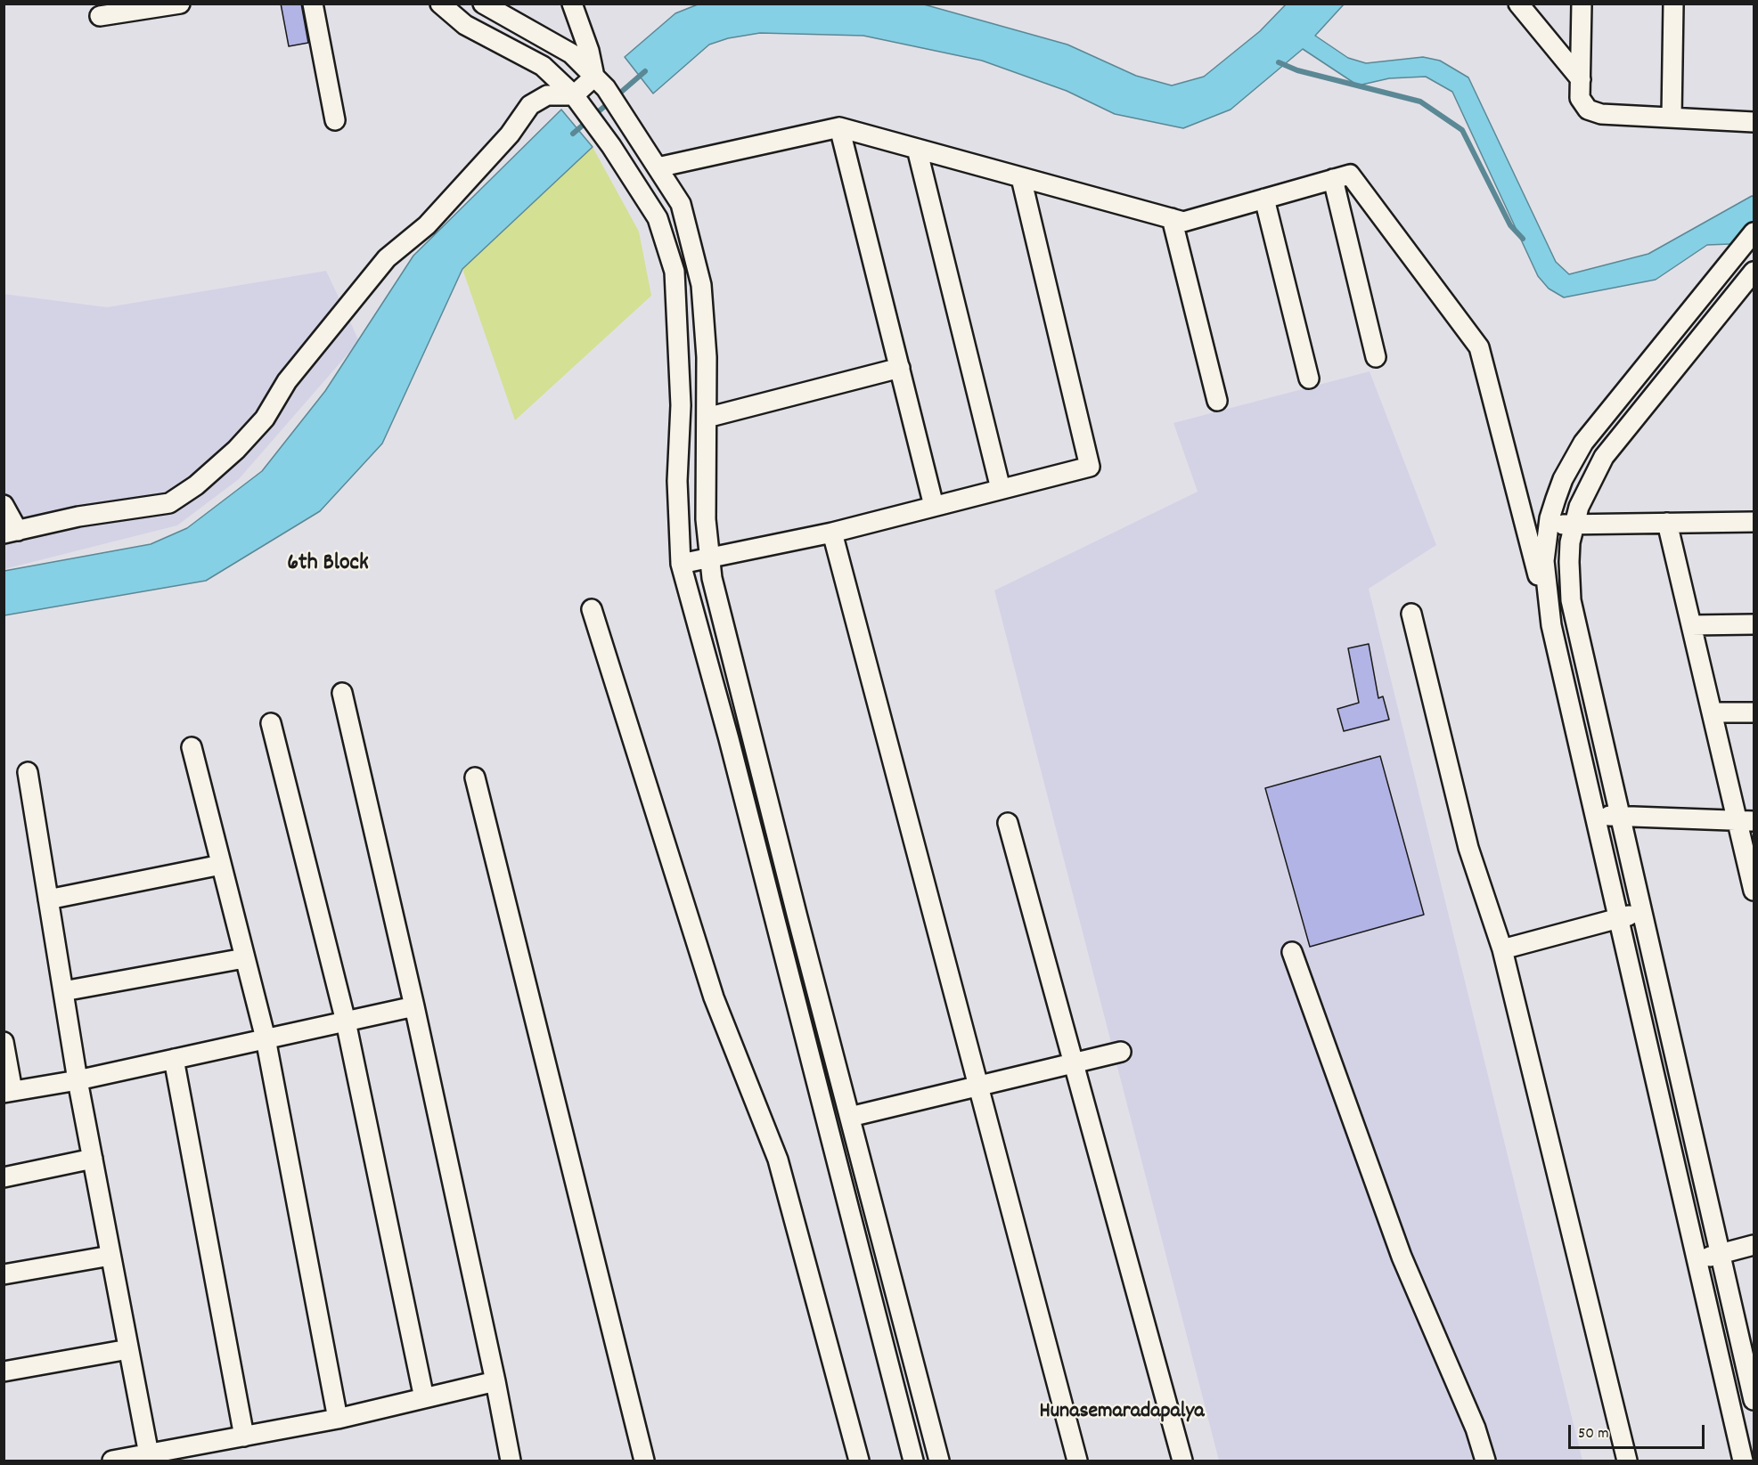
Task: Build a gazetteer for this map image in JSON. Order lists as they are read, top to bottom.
{
  "districts": ["6th Block", "Hunasemaradapalya"],
  "scale_bar": "50 m"
}
